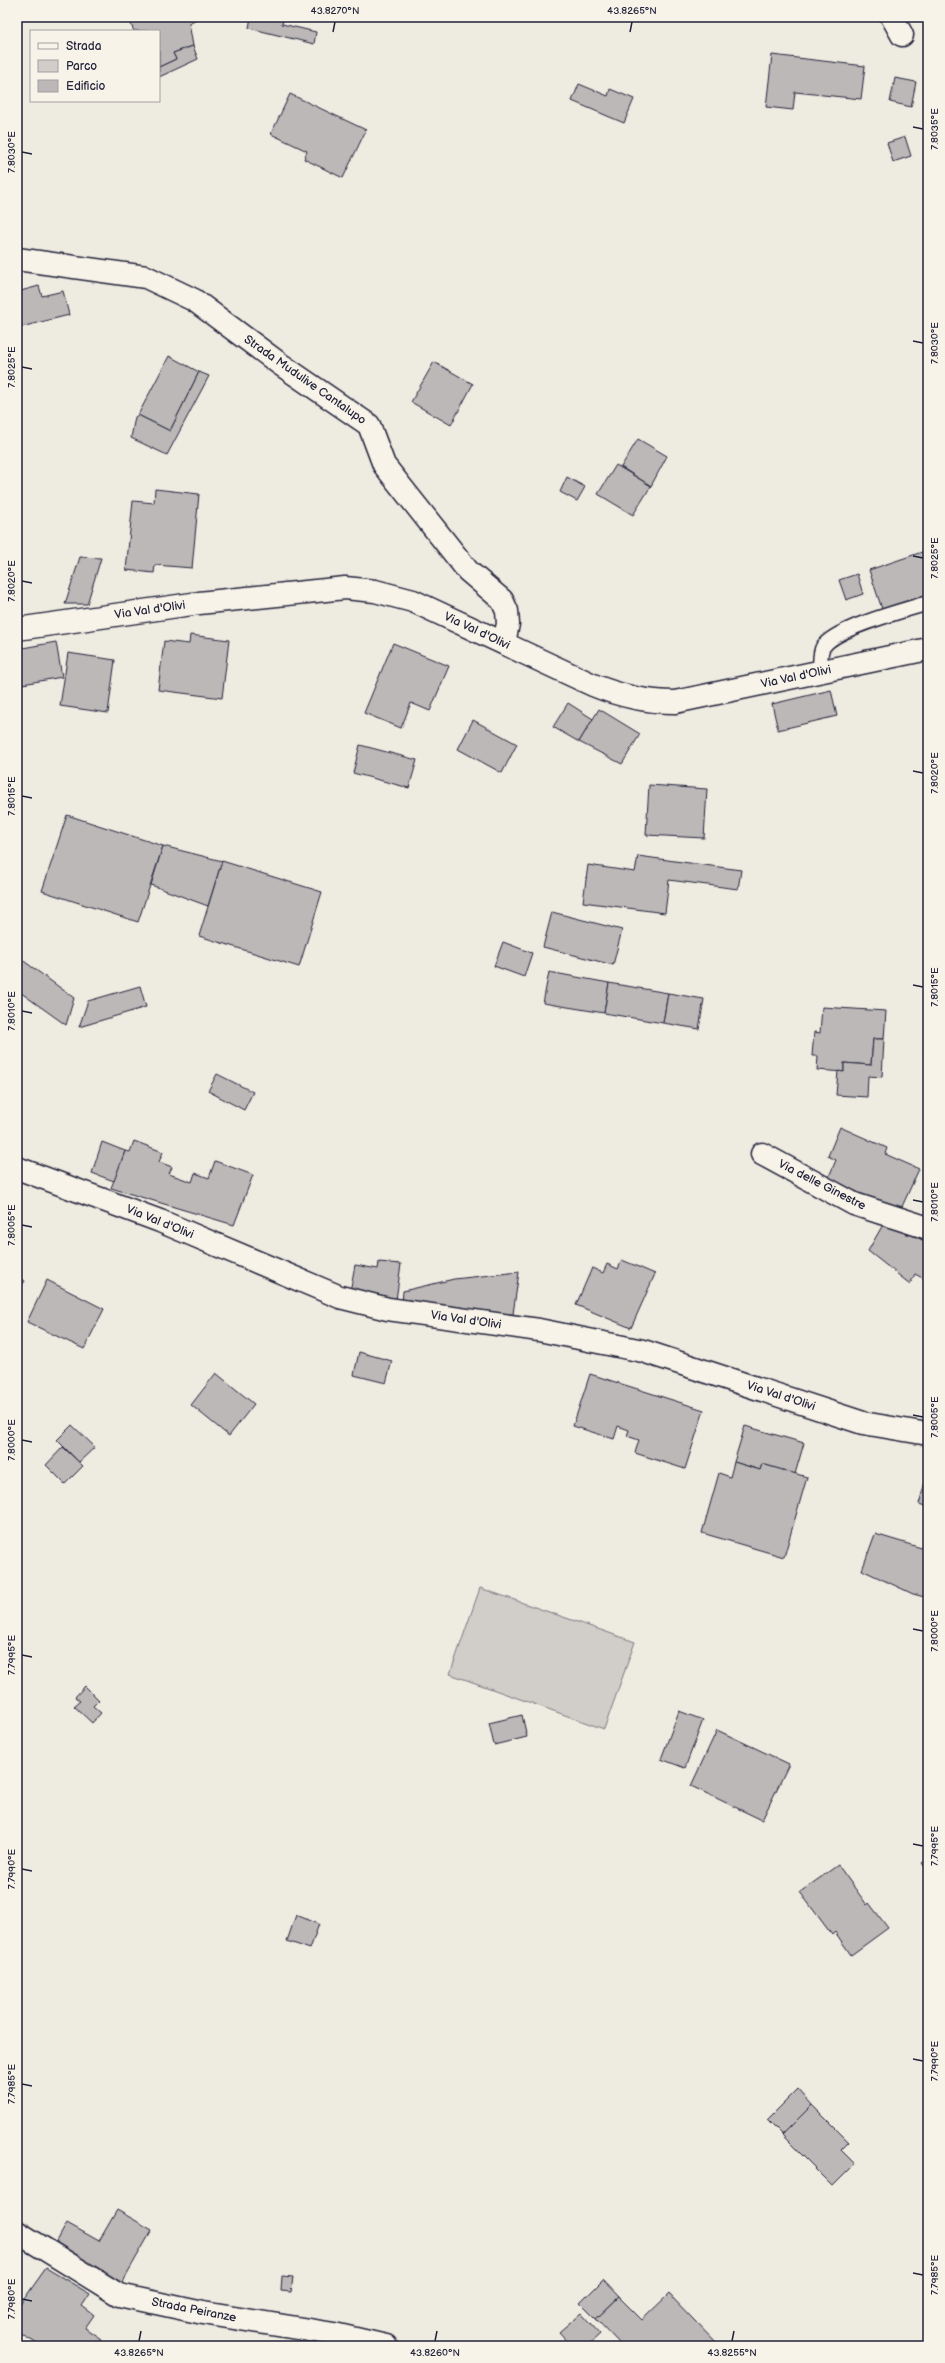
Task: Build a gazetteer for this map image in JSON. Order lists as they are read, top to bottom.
{
  "streets": {
    "street": [
      "Strada Mudulive Cantalupo",
      "Via Val d'Olivi",
      "Via delle Ginestre",
      "Strada Peiranze"
    ]
  },
  "crossings": [
    ["Strada Mudulive Cantalupo", "Via Val d'Olivi"]
  ],
  "legend": ["Strada", "Parco", "Edificio"],
  "coordinates": [
    "43.8270°N",
    "43.8265°N",
    "7.8035°E",
    "7.8030°E",
    "7.8025°E",
    "7.8020°E",
    "7.8015°E",
    "7.8010°E",
    "7.8005°E",
    "7.8000°E",
    "7.7995°E",
    "7.7990°E",
    "7.7985°E",
    "7.7980°E",
    "43.8260°N",
    "43.8255°N"
  ]
}
